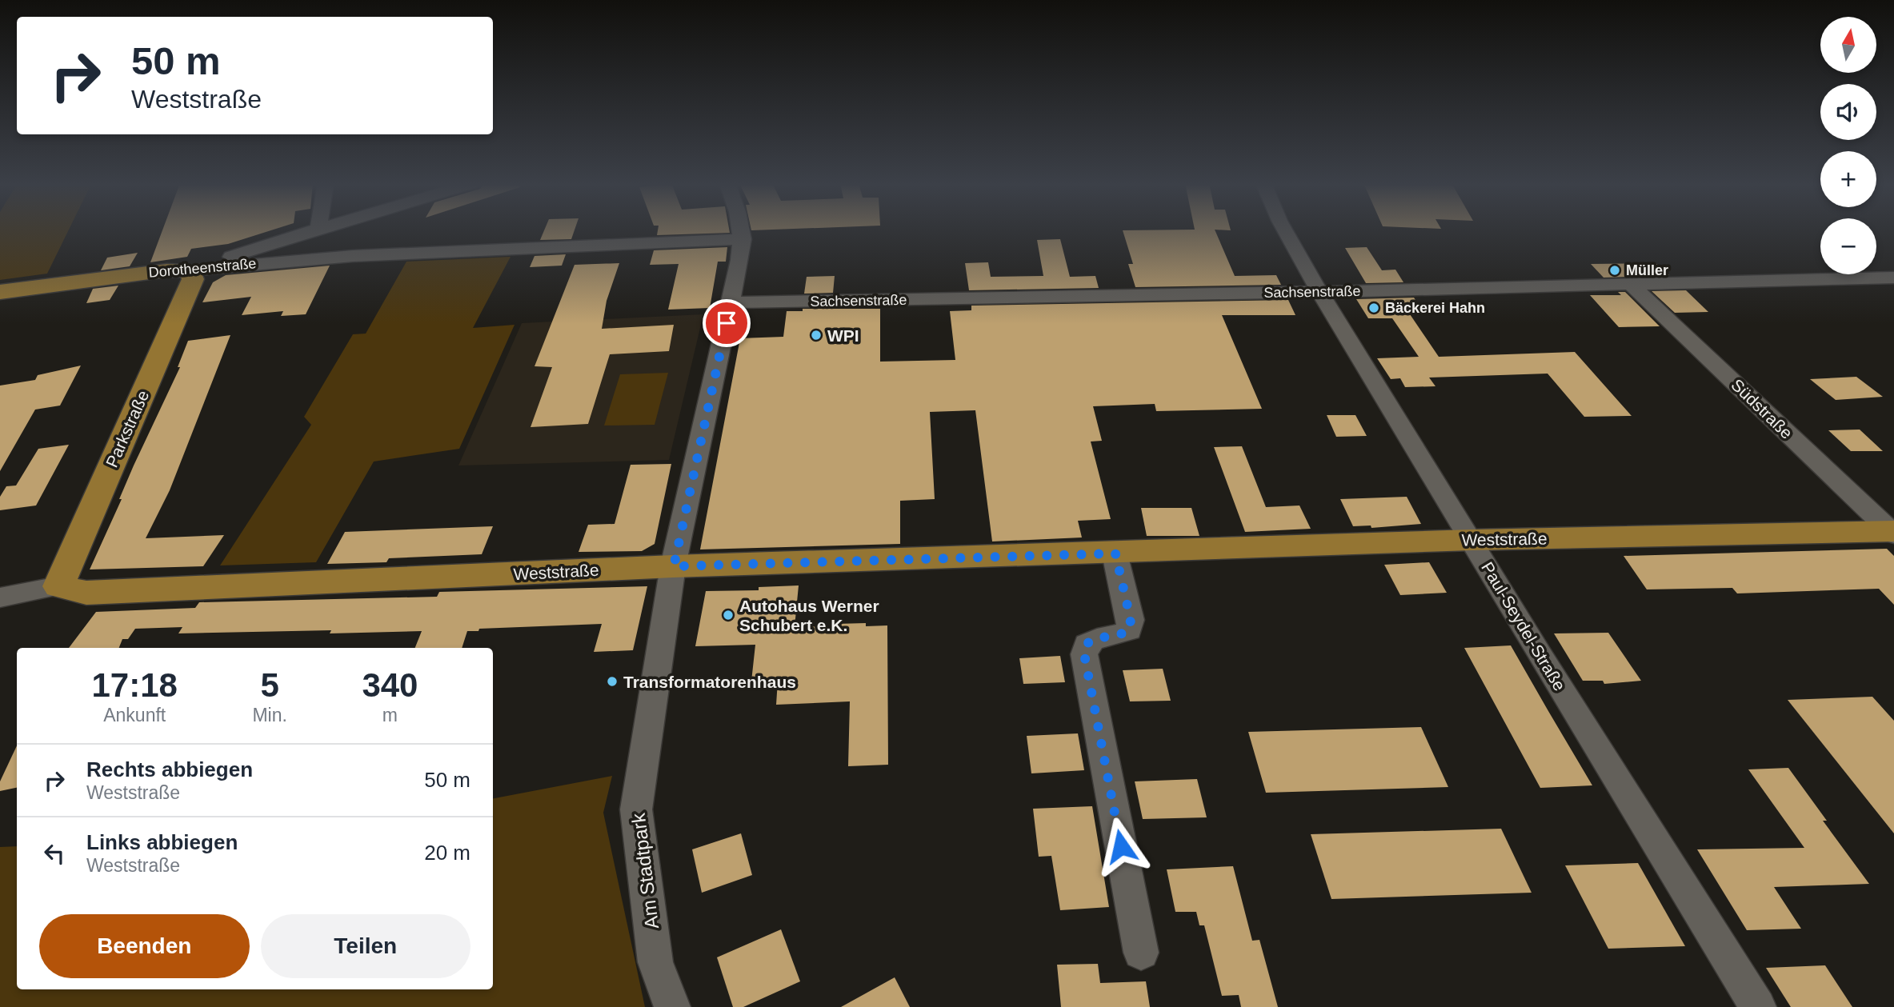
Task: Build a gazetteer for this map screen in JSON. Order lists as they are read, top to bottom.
{
  "streets": {
    "main road": ["Dorotheenstraße", "Parkstraße", "Weststraße"],
    "street": [
      "Sachsenstraße",
      "Südstraße",
      "Paul-Seydel-Straße",
      "Am Stadtpark"
    ]
  },
  "crossings": [
    ["Dorotheenstraße", "Parkstraße"],
    ["Dorotheenstraße", "Am Stadtpark"],
    ["Sachsenstraße", "Südstraße"],
    ["Sachsenstraße", "Paul-Seydel-Straße"],
    ["Sachsenstraße", "Am Stadtpark"],
    ["Südstraße", "Weststraße"],
    ["Parkstraße", "Weststraße"],
    ["Weststraße", "Paul-Seydel-Straße"],
    ["Weststraße", "Am Stadtpark"]
  ],
  "places": [
    "Müller",
    "Bäckerei Hahn",
    "WPI",
    "Autohaus Werner Schubert e.K.",
    "Transformatorenhaus"
  ],
  "north": "top",
  "page": {
    "map_buttons": ["+", "−"],
    "turn": ["50 m", "Weststraße"],
    "eta": [
      "17:18",
      "Ankunft",
      "5",
      "Min.",
      "340",
      "m"
    ],
    "list": [
      {
        "name": "Rechts abbiegen",
        "note": "Weststraße",
        "value": "50 m"
      },
      {
        "name": "Links abbiegen",
        "note": "Weststraße",
        "value": "20 m"
      }
    ],
    "buttons": ["Beenden", "Teilen"]
  }
}
